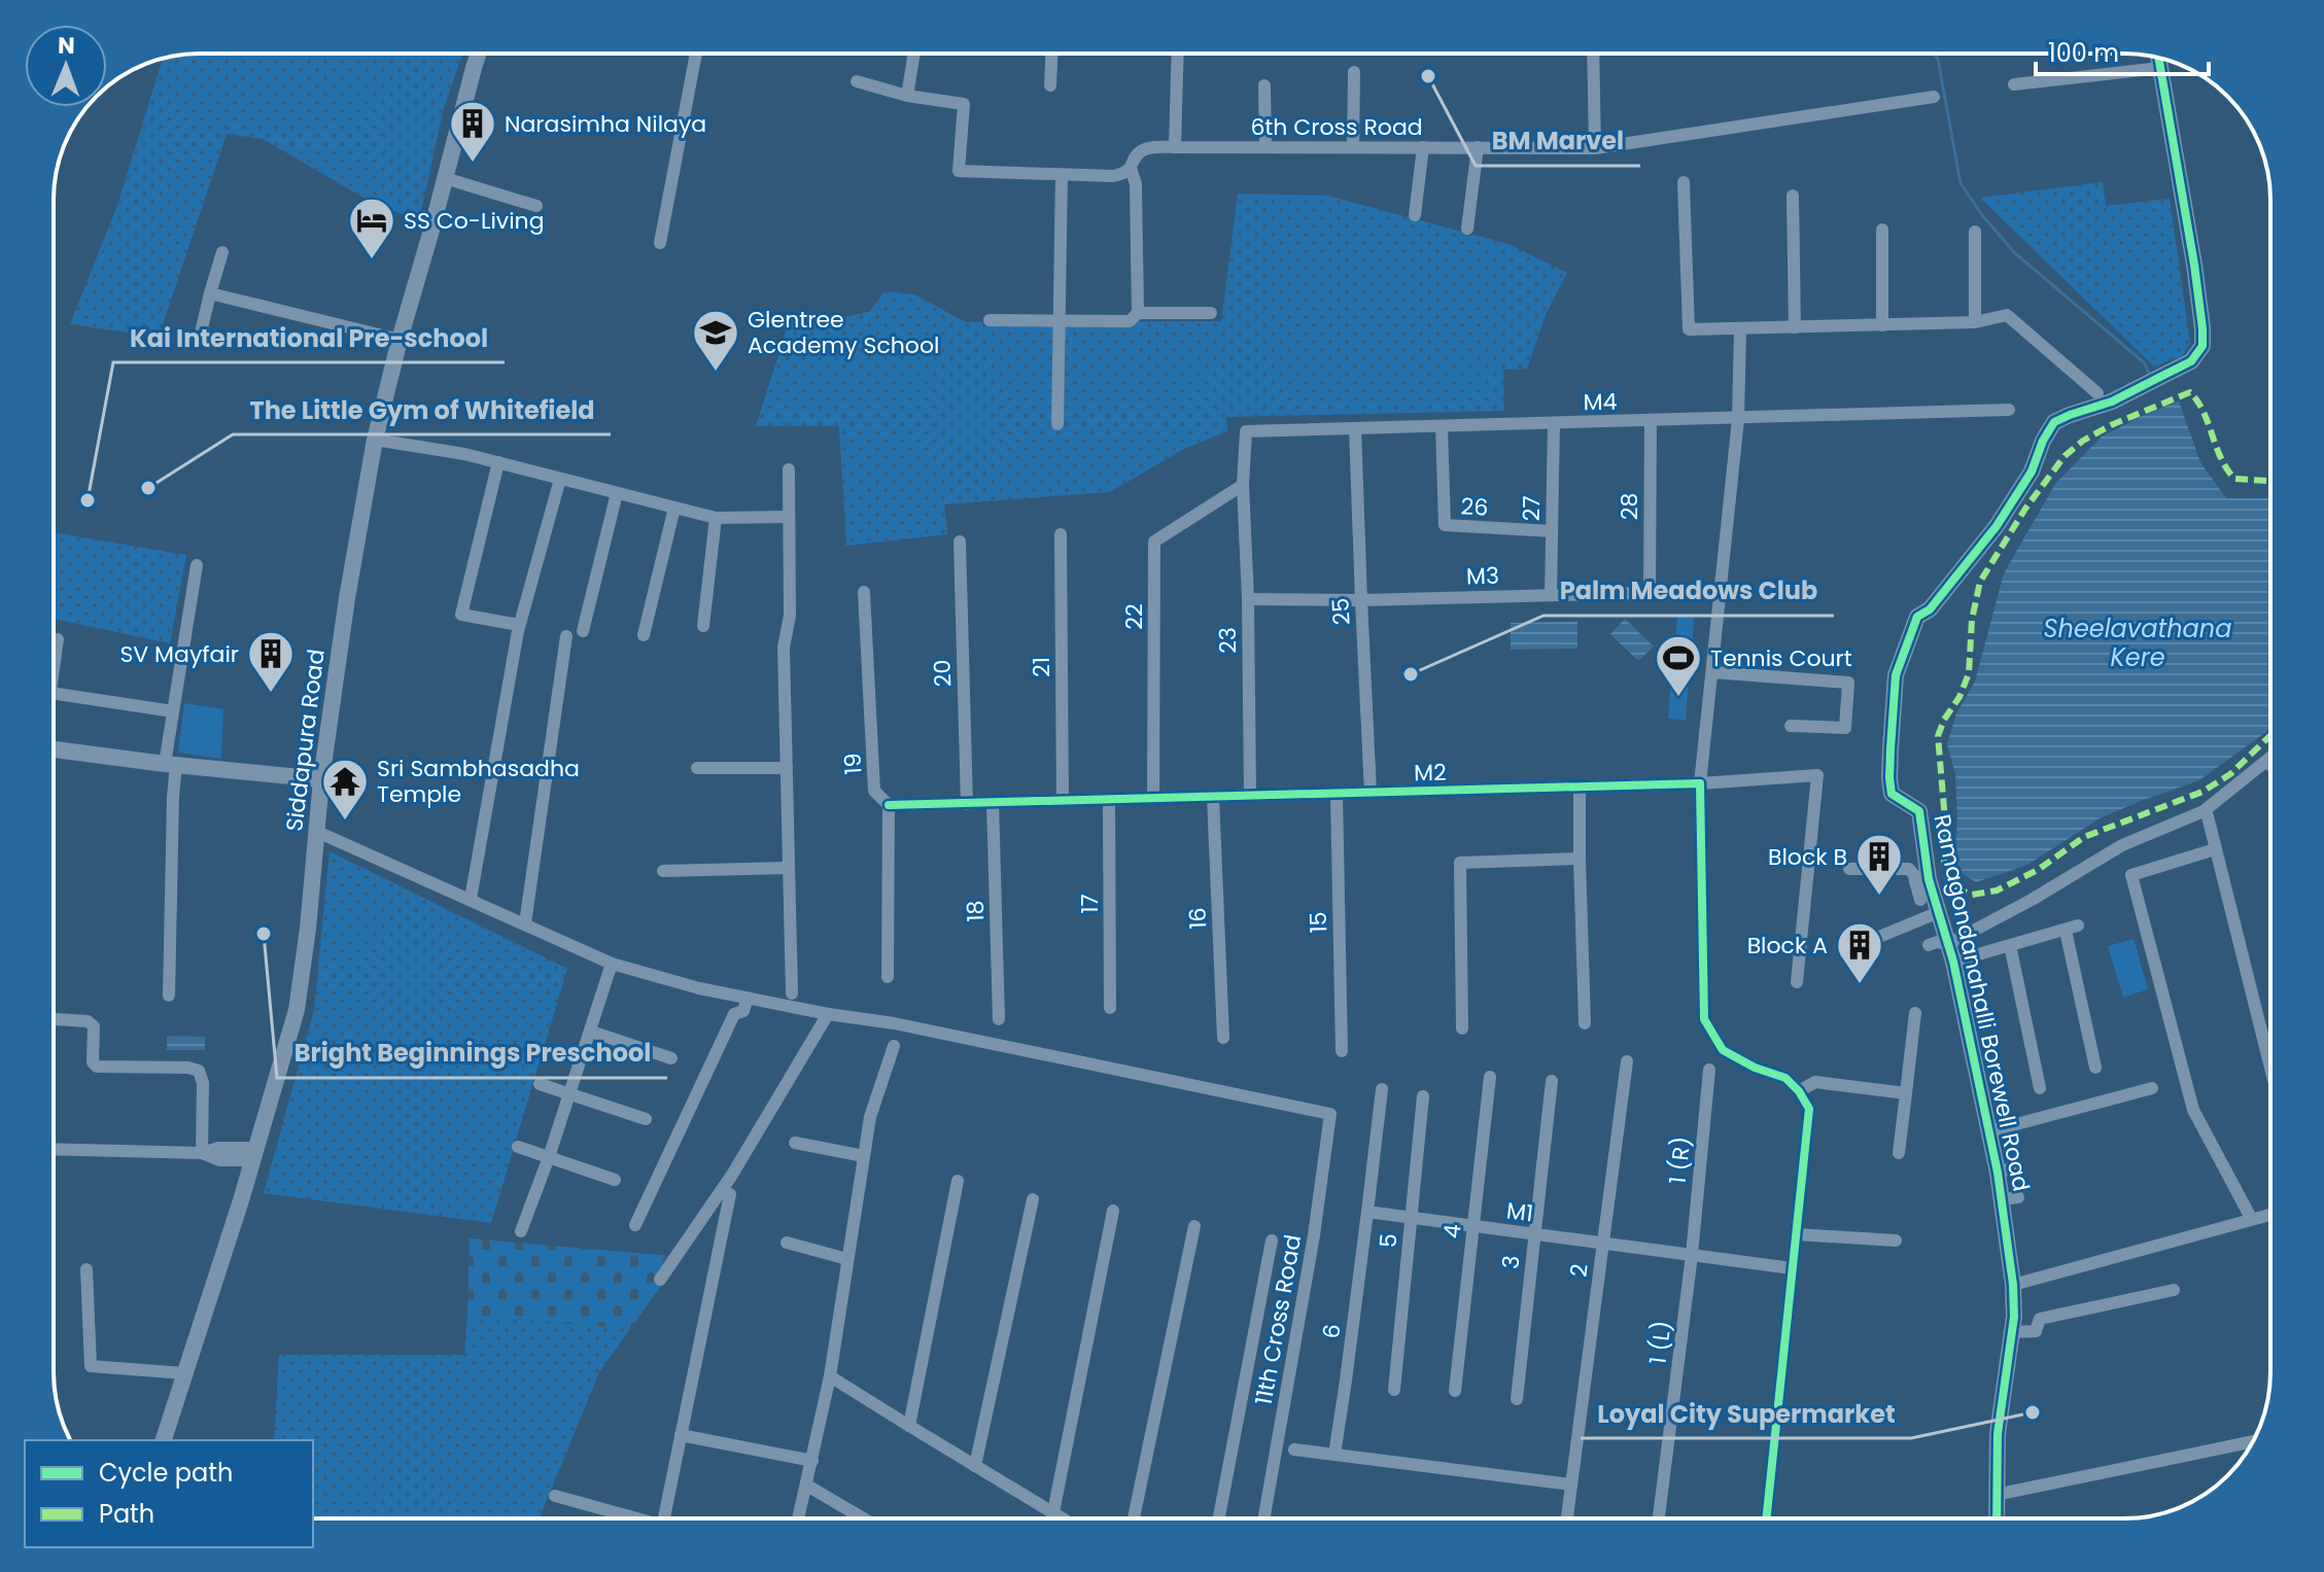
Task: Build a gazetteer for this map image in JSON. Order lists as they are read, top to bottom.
{
  "streets": {
    "street": [
      "6th Cross Road",
      "M4",
      "26",
      "28",
      "27",
      "M3",
      "25",
      "22",
      "23",
      "21",
      "20",
      "Siddapura Road",
      "19",
      "M2",
      "17",
      "18",
      "16",
      "15",
      "Ramagondanahalli Borewell Road",
      "1 (R)",
      "M1",
      "4",
      "5",
      "3",
      "2",
      "11th Cross Road",
      "6",
      "1 (L)"
    ]
  },
  "crossings": [
    ["M4", "26"],
    ["M4", "28"],
    ["M4", "27"],
    ["M4", "25"],
    ["M4", "22"],
    ["M4", "23"],
    ["26", "27"],
    ["28", "M3"],
    ["27", "M3"],
    ["M3", "25"],
    ["M3", "23"],
    ["25", "M2"],
    ["22", "23"],
    ["22", "M2"],
    ["23", "M2"],
    ["21", "M2"],
    ["20", "M2"],
    ["19", "M2"],
    ["M2", "17"],
    ["M2", "18"],
    ["M2", "16"],
    ["M2", "15"],
    ["1 (R)", "M1"],
    ["1 (R)", "1 (L)"],
    ["M1", "4"],
    ["M1", "5"],
    ["M1", "3"],
    ["M1", "2"],
    ["M1", "6"],
    ["M1", "1 (L)"]
  ],
  "water": ["Sheelavathana Kere"],
  "places": {
    "other": [
      "BM Marvel",
      "The Little Gym of Whitefield",
      "Kai International Pre-school",
      "Palm Meadows Club",
      "Bright Beginnings Preschool",
      "Loyal City Supermarket"
    ],
    "building": [
      "Narasimha Nilaya",
      "SV Mayfair",
      "Block B",
      "Block A"
    ],
    "hotel": ["SS Co-Living"],
    "school or university": ["Glentree Academy School"],
    "sports": ["Tennis Court"],
    "temple": ["Sri Sambhasadha Temple"]
  },
  "legend": ["Cycle path", "Path"],
  "scale_bar": "100 m",
  "north": "top"
}
